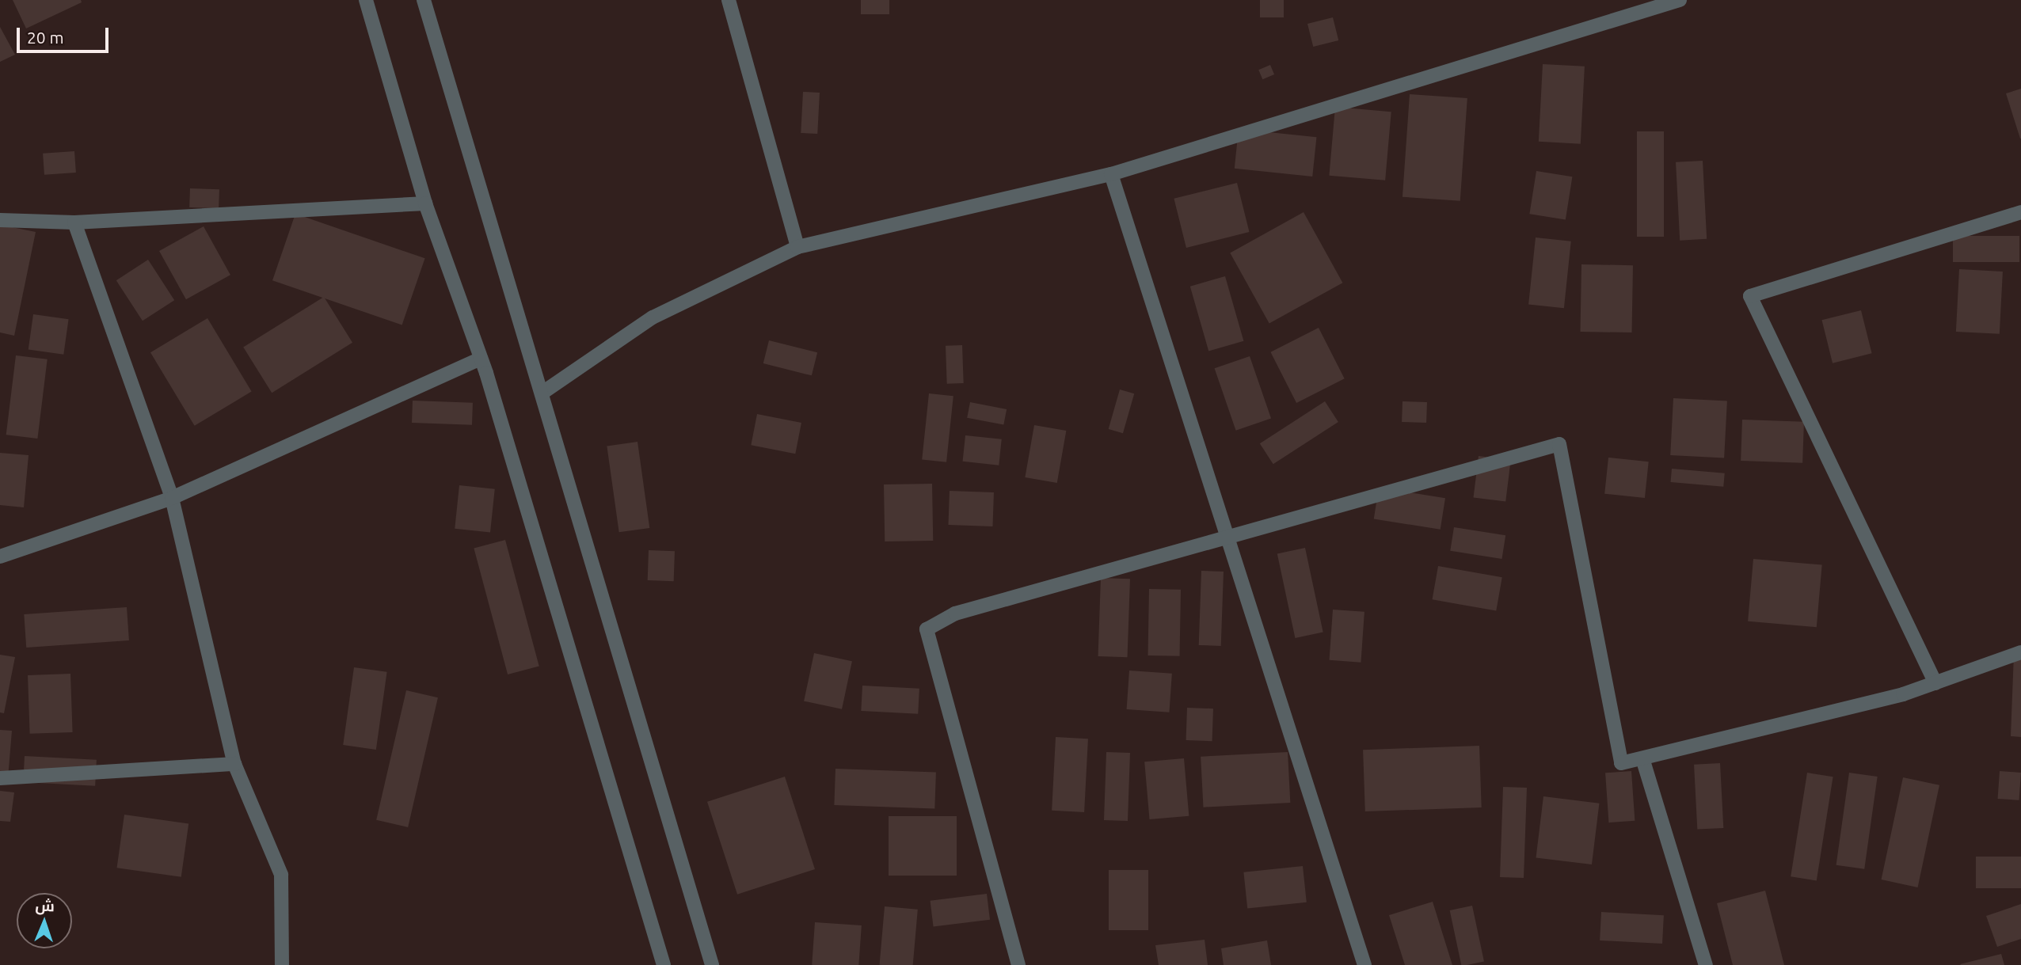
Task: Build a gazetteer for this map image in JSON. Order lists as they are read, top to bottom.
{
  "scale_bar": "20 m",
  "north": "top"
}
